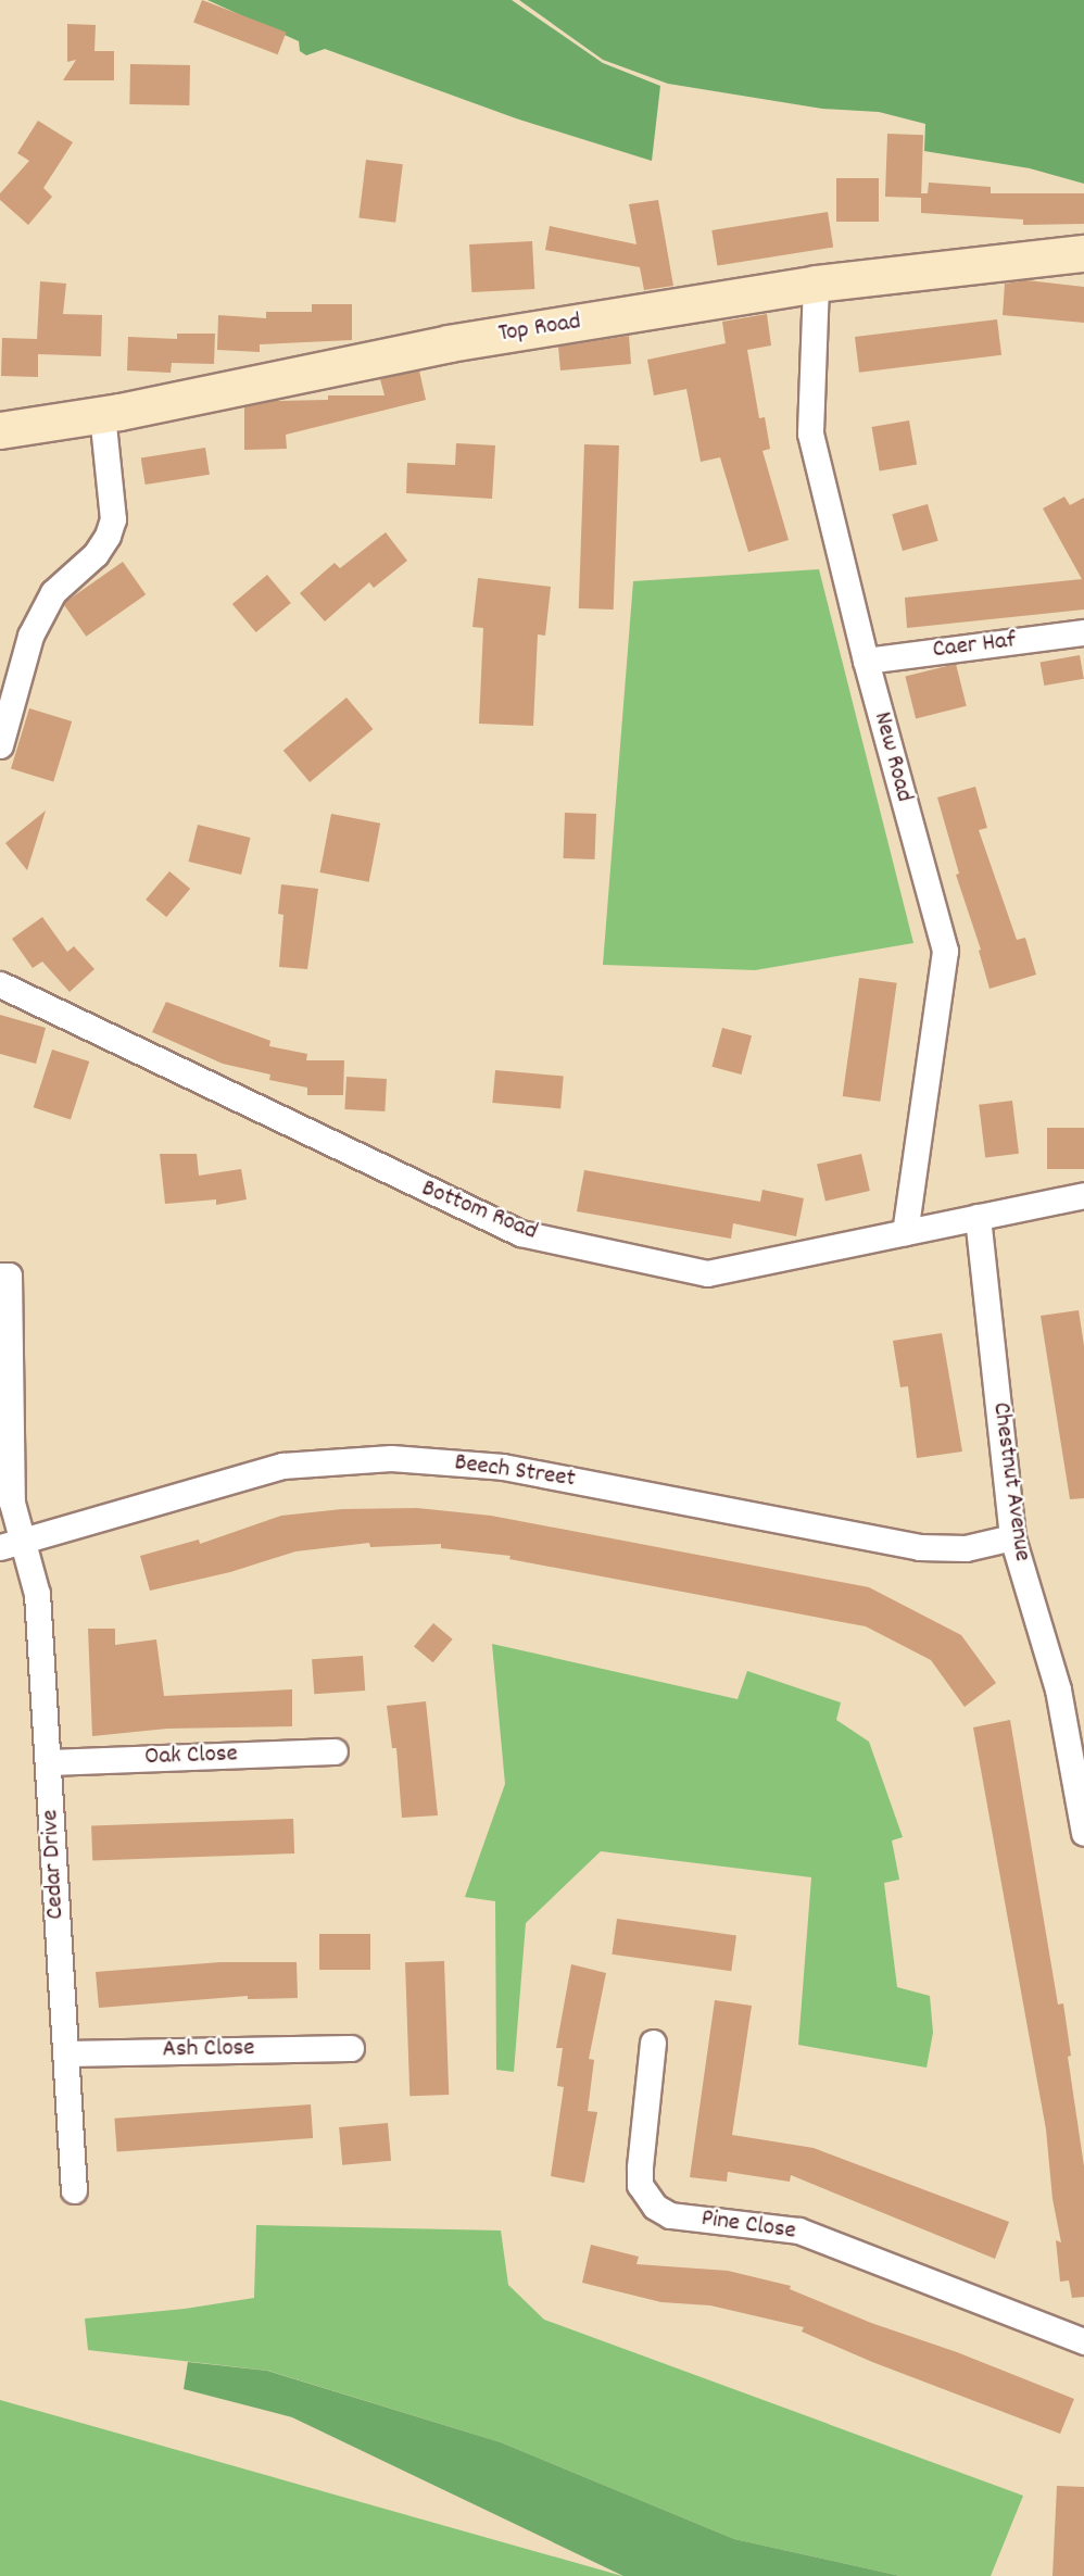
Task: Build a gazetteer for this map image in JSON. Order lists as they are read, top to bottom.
{
  "streets": {
    "street": [
      "Top Road",
      "Caer Haf",
      "New Road",
      "Bottom Road",
      "Beech Street",
      "Chestnut Avenue",
      "Oak Close",
      "Cedar Drive",
      "Ash Close",
      "Pine Close"
    ]
  },
  "crossings": [
    ["Top Road", "New Road"],
    ["Caer Haf", "New Road"],
    ["New Road", "Bottom Road"],
    ["Bottom Road", "Chestnut Avenue"],
    ["Beech Street", "Chestnut Avenue"],
    ["Beech Street", "Cedar Drive"],
    ["Oak Close", "Cedar Drive"],
    ["Cedar Drive", "Ash Close"]
  ]
}
